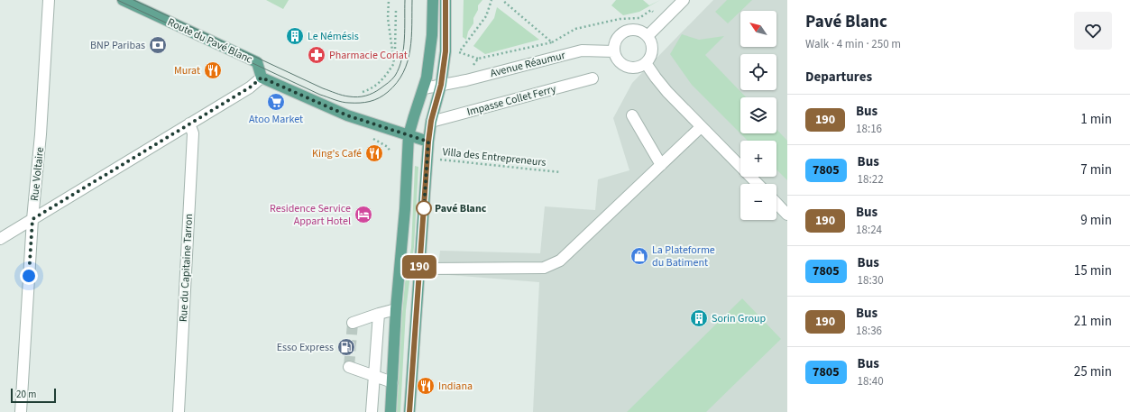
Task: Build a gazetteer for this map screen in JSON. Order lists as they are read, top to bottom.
{
  "streets": {
    "main road": ["Route du Pavé Blanc"],
    "street": [
      "Avenue Réaumur",
      "Impasse Collet Ferry",
      "Rue Voltaire",
      "Rue du Capitaine Tarron"
    ],
    "path": ["Villa des Entrepreneurs"]
  },
  "places": {
    "building": ["Le Némésis", "Sorin Group"],
    "bank": ["BNP Paribas"],
    "pharmacy": ["Pharmacie Coriat"],
    "restaurant": ["Murat", "King's Café", "Indiana"],
    "supermarket": ["Atoo Market"],
    "other": ["Pavé Blanc"],
    "hotel": ["Residence Service Appart Hotel"],
    "shop": ["La Plateforme du Batiment"],
    "fuel station": ["Esso Express"]
  },
  "lines": ["bus line 190"],
  "scale_bar": "20 m",
  "north": "top left",
  "page": {
    "on_map": "190",
    "heading": [
      ["Pavé Blanc", "Walk · 4 min · 250 m"],
      "Departures"
    ],
    "map_buttons": ["+", "−"],
    "list": [
      {
        "mark": "190",
        "name": "Bus",
        "note": "18:16",
        "value": "1 min"
      },
      {
        "mark": "7805",
        "name": "Bus",
        "note": "18:22",
        "value": "7 min"
      },
      {
        "mark": "190",
        "name": "Bus",
        "note": "18:24",
        "value": "9 min"
      },
      {
        "mark": "7805",
        "name": "Bus",
        "note": "18:30",
        "value": "15 min"
      },
      {
        "mark": "190",
        "name": "Bus",
        "note": "18:36",
        "value": "21 min"
      },
      {
        "mark": "7805",
        "name": "Bus",
        "note": "18:40",
        "value": "25 min"
      }
    ],
    "scale": "20 m"
  }
}
